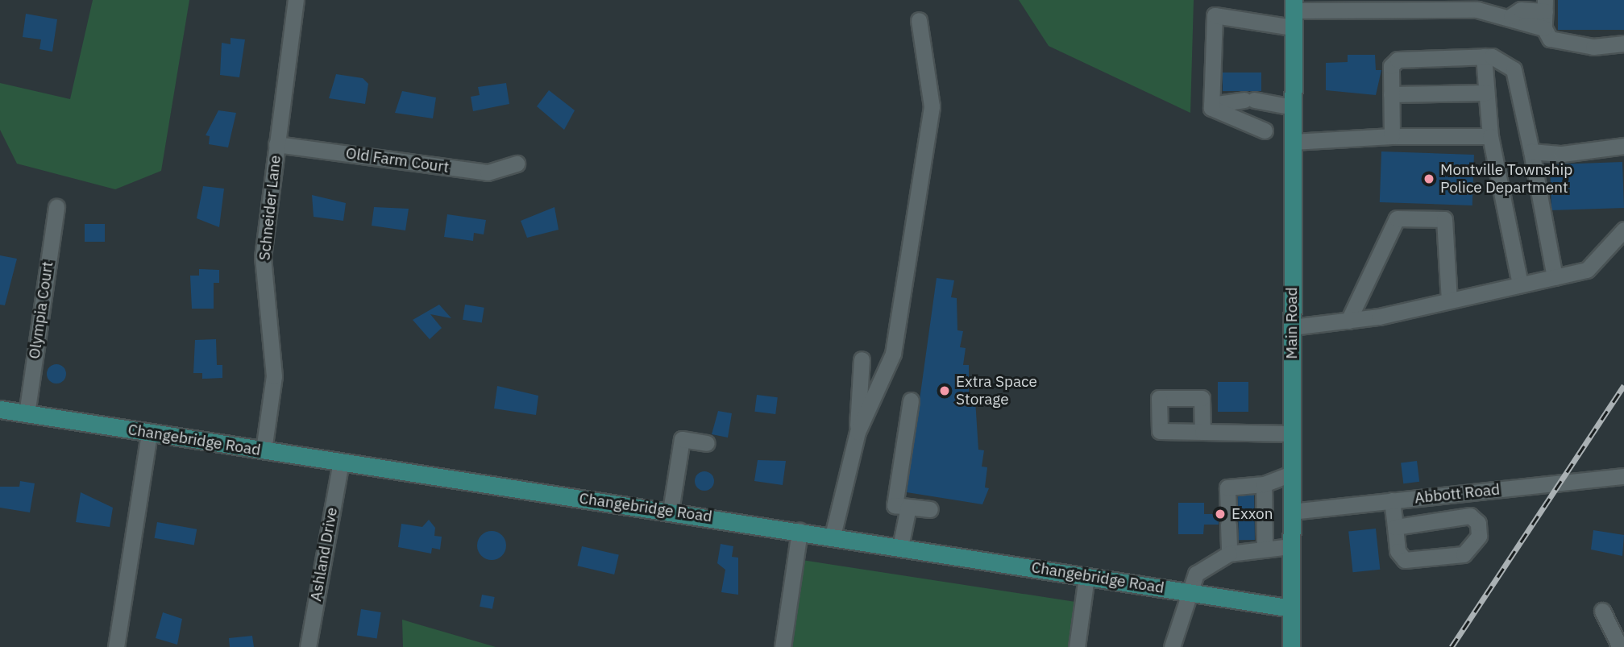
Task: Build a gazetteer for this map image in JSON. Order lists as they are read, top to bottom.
{
  "streets": {
    "main road": ["Main Road", "Changebridge Road"],
    "street": [
      "Old Farm Court",
      "Schneider Lane",
      "Olympia Court",
      "Abbott Road",
      "Ashland Drive"
    ]
  },
  "crossings": [
    ["Old Farm Court", "Schneider Lane"],
    ["Schneider Lane", "Changebridge Road"],
    ["Olympia Court", "Changebridge Road"],
    ["Main Road", "Changebridge Road"],
    ["Main Road", "Abbott Road"],
    ["Changebridge Road", "Ashland Drive"]
  ],
  "places": ["Montville Township Police Department", "Extra Space Storage", "Exxon"]
}
